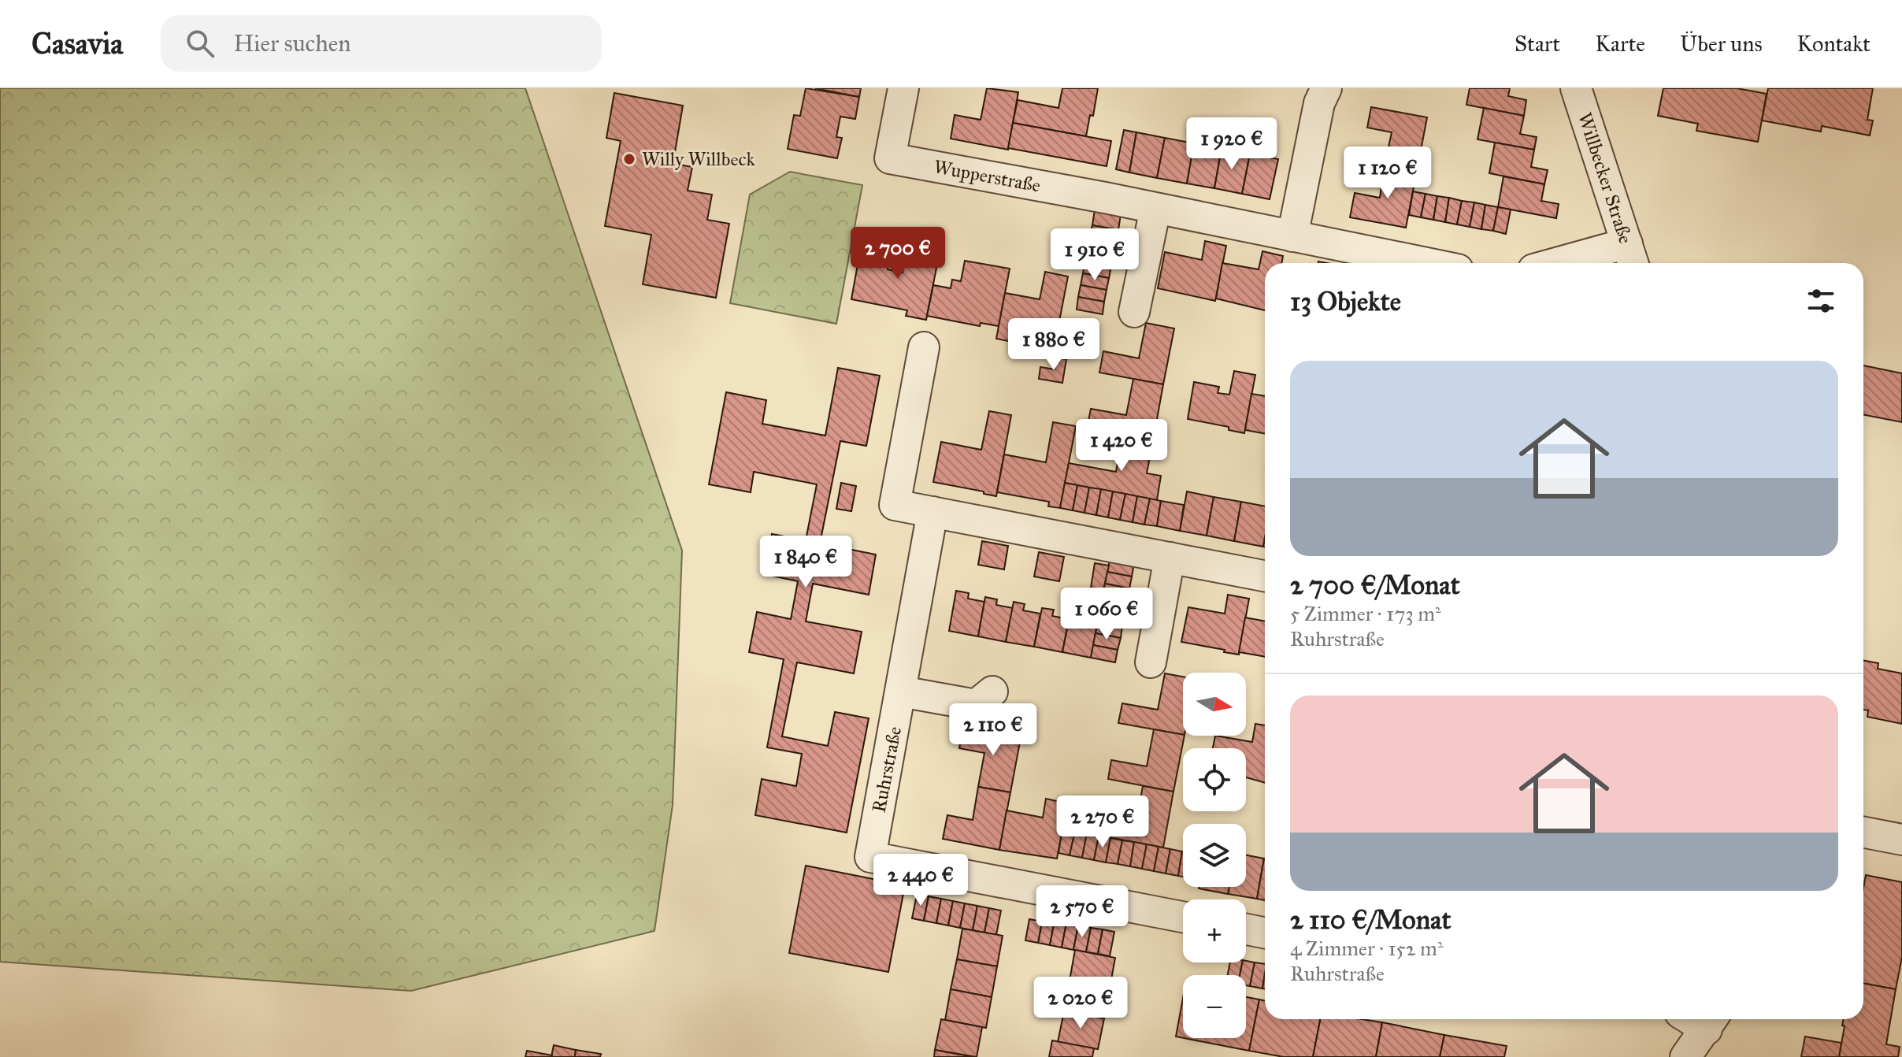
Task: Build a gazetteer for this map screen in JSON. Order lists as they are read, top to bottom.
{
  "streets": {
    "street": ["Wupperstraße", "Willbecker Straße", "Ruhrstraße"]
  },
  "places": ["Willy Willbeck"],
  "north": "right",
  "page": {
    "header": "Casavia",
    "search": "Hier suchen",
    "nav": [
      "Start",
      "Karte",
      "Über uns",
      "Kontakt"
    ],
    "price": [
      "1 920 €",
      "1 120 €",
      "2 700 €",
      "1 910 €",
      "1 880 €",
      "1 420 €",
      "1 840 €",
      "1 060 €",
      "2 110 €",
      "2 270 €",
      "2 440 €",
      "2 570 €",
      "2 020 €"
    ],
    "heading": "13 Objekte",
    "list": [
      {
        "name": "2 700 €/Monat",
        "note": "5 Zimmer · 173 m² · Ruhrstraße"
      },
      {
        "name": "2 110 €/Monat",
        "note": "4 Zimmer · 152 m² · Ruhrstraße"
      }
    ],
    "map_buttons": ["+", "−"]
  }
}
